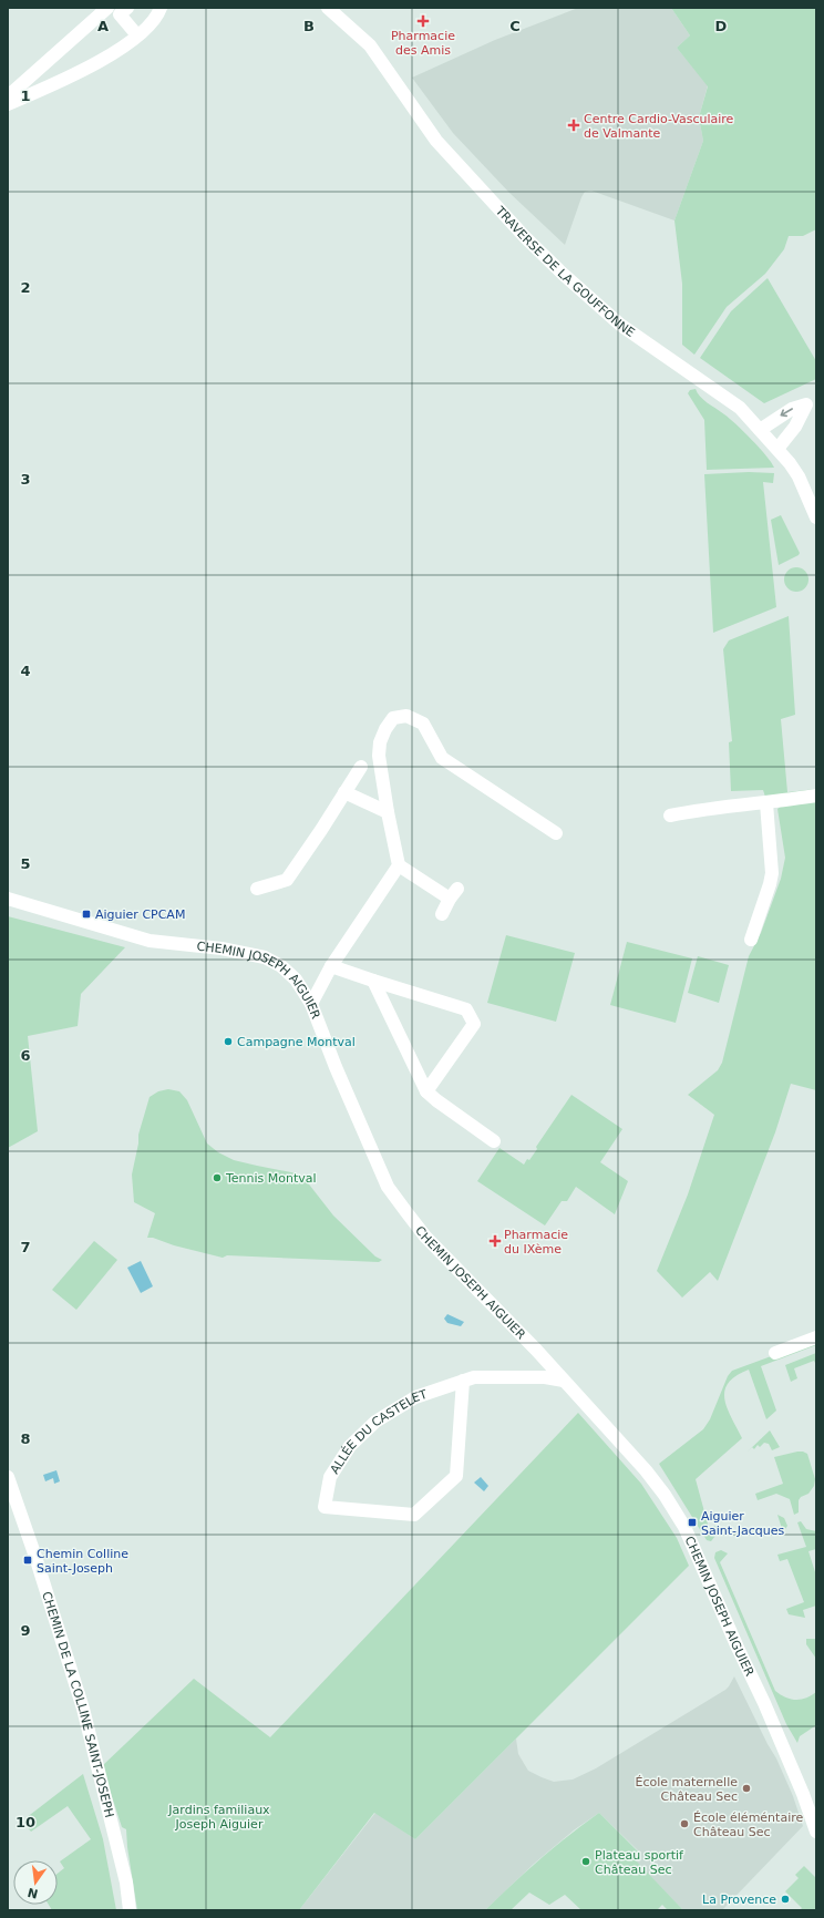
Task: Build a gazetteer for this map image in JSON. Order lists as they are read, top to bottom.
{
  "streets": {
    "street": [
      "TRAVERSE DE LA GOUFFONNE",
      "CHEMIN JOSEPH AIGUIER",
      "ALLÉE DU CASTELET",
      "CHEMIN DE LA COLLINE SAINT-JOSEPH"
    ]
  },
  "crossings": [
    ["CHEMIN JOSEPH AIGUIER", "ALLÉE DU CASTELET"]
  ],
  "parks": ["Jardins familiaux Joseph Aiguier"],
  "places": {
    "health": ["Pharmacie des Amis", "Centre Cardio-Vasculaire de Valmante", "Pharmacie du IXème"],
    "transit": ["Aiguier CPCAM", "Aiguier Saint-Jacques", "Chemin Colline Saint-Joseph"],
    "other": [
      "Campagne Montval",
      "Tennis Montval",
      "École maternelle Château Sec",
      "École éléméntaire Château Sec",
      "Plateau sportif Château Sec",
      "La Provence"
    ]
  },
  "north": "bottom",
  "grid": {
    "columns": [
      "A",
      "B",
      "C",
      "D"
    ],
    "rows": [
      "1",
      "2",
      "3",
      "4",
      "5",
      "6",
      "7",
      "8",
      "9",
      "10"
    ]
  }
}
